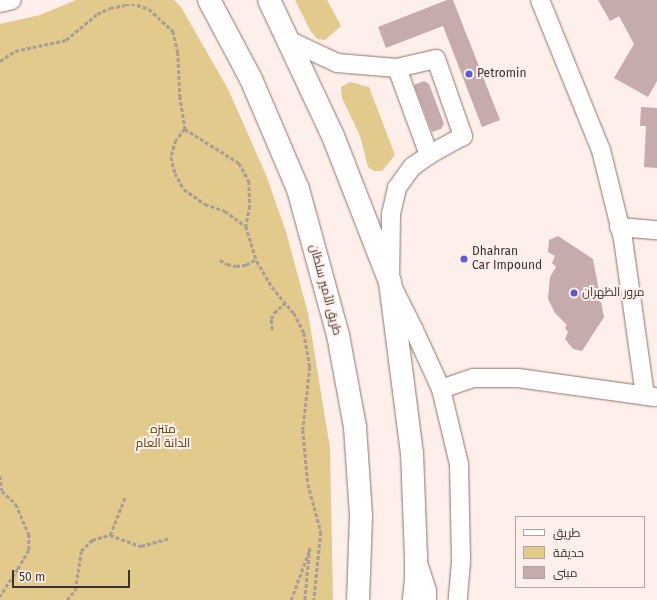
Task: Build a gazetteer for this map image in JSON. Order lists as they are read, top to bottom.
{
  "streets": {
    "main road": ["طريق الأمير سلطان"]
  },
  "parks": ["متنزه الدانة العام"],
  "places": ["Petromin", "Dhahran Car Impound", "مرور الظهران"],
  "legend": ["طريق", "حديقة", "مبنى"],
  "scale_bar": "50 m"
}
